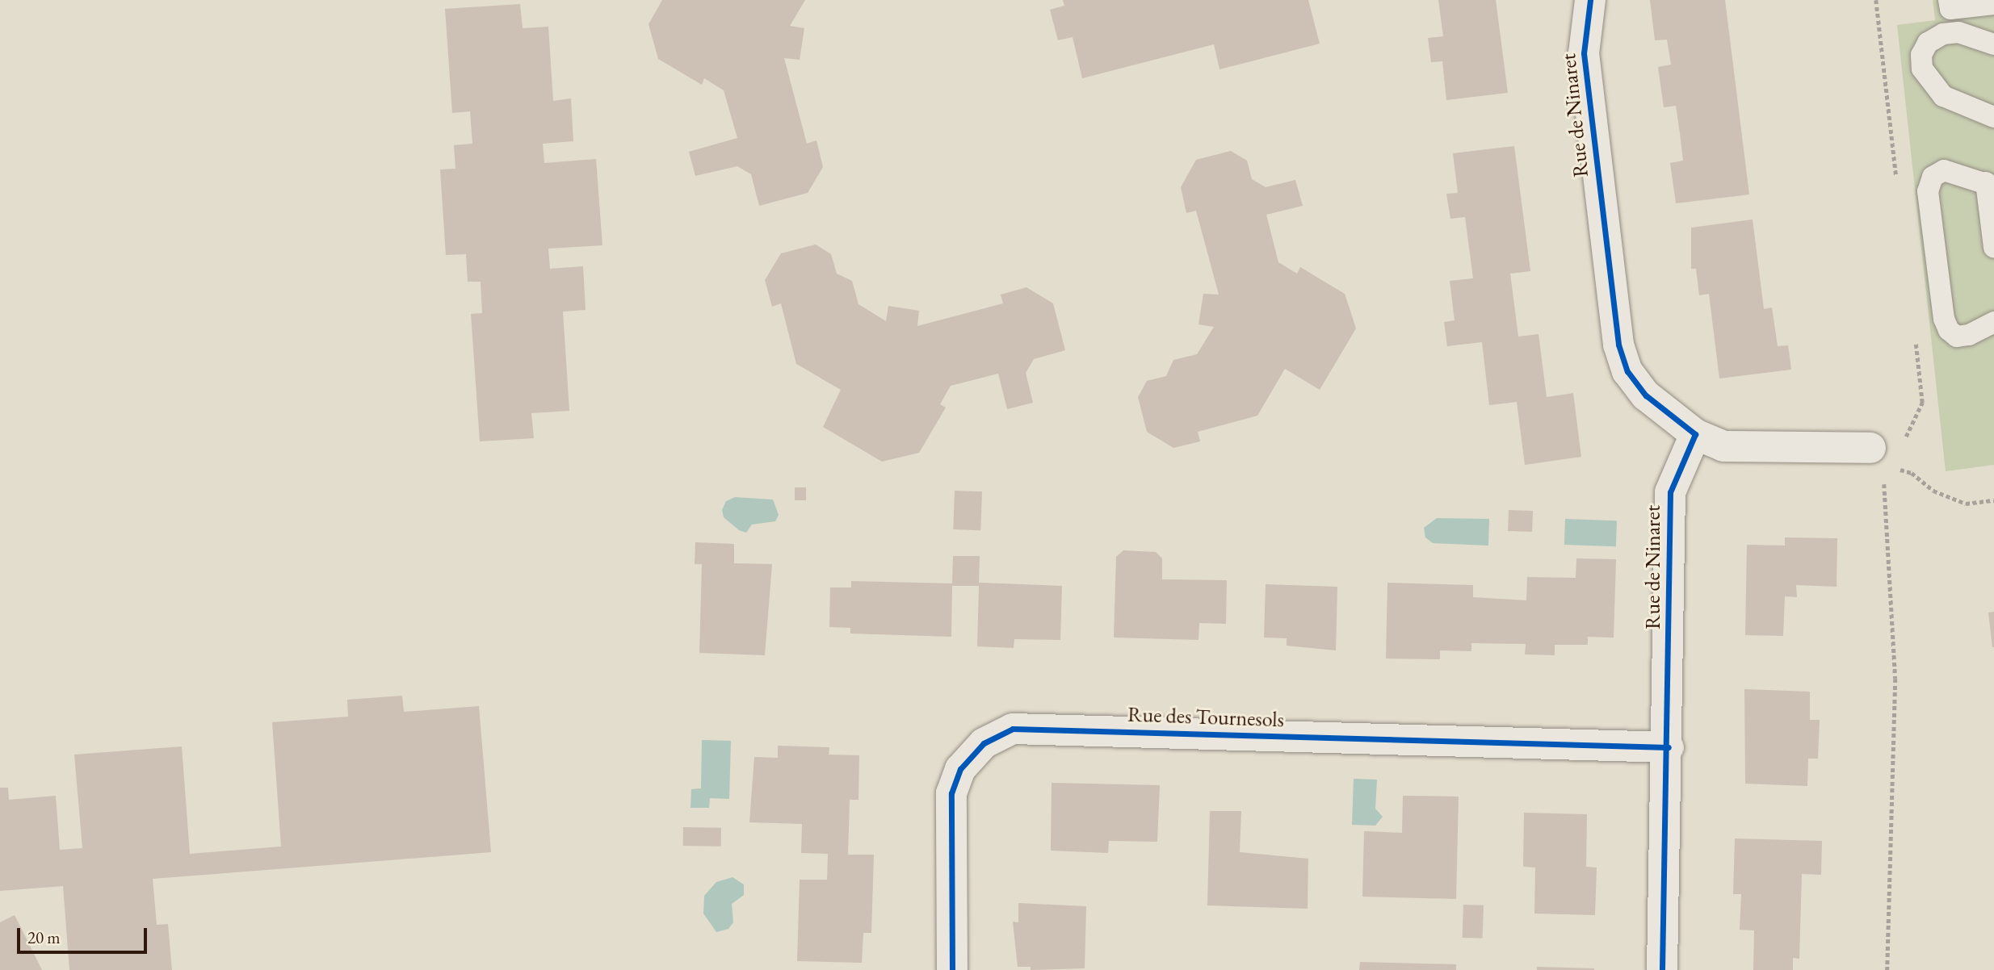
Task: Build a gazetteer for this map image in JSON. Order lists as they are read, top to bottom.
{
  "streets": {
    "street": ["Rue de Ninaret", "Rue des Tournesols"]
  },
  "crossings": [
    ["Rue de Ninaret", "Rue des Tournesols"]
  ],
  "scale_bar": "20 m"
}
